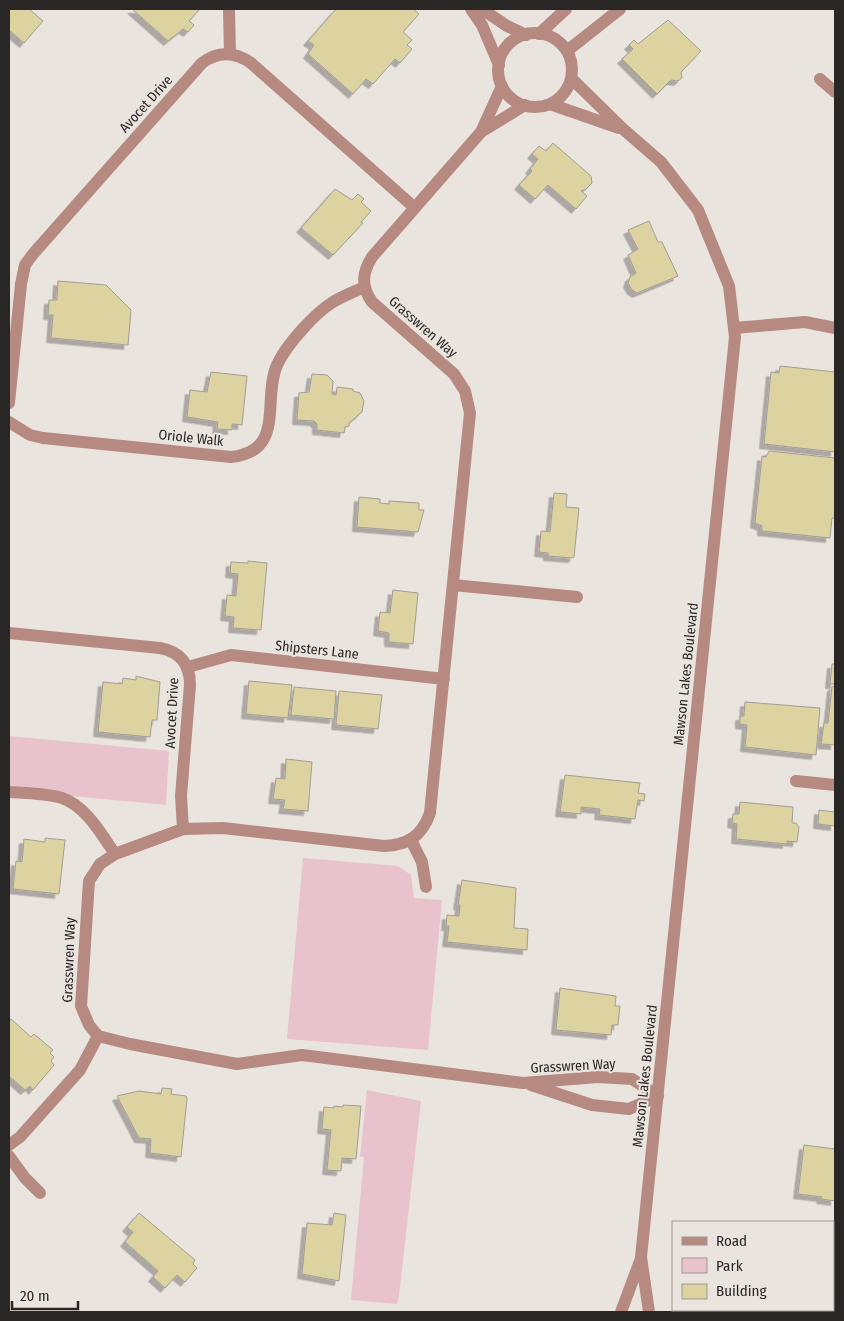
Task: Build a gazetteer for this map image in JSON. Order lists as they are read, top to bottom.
{
  "streets": {
    "street": [
      "Avocet Drive",
      "Grasswren Way",
      "Oriole Walk",
      "Shipsters Lane",
      "Mawson Lakes Boulevard"
    ]
  },
  "crossings": [
    ["Avocet Drive", "Grasswren Way"],
    ["Avocet Drive", "Shipsters Lane"],
    ["Grasswren Way", "Oriole Walk"],
    ["Grasswren Way", "Shipsters Lane"],
    ["Grasswren Way", "Mawson Lakes Boulevard"]
  ],
  "legend": ["Road", "Park", "Building"],
  "scale_bar": "20 m"
}
